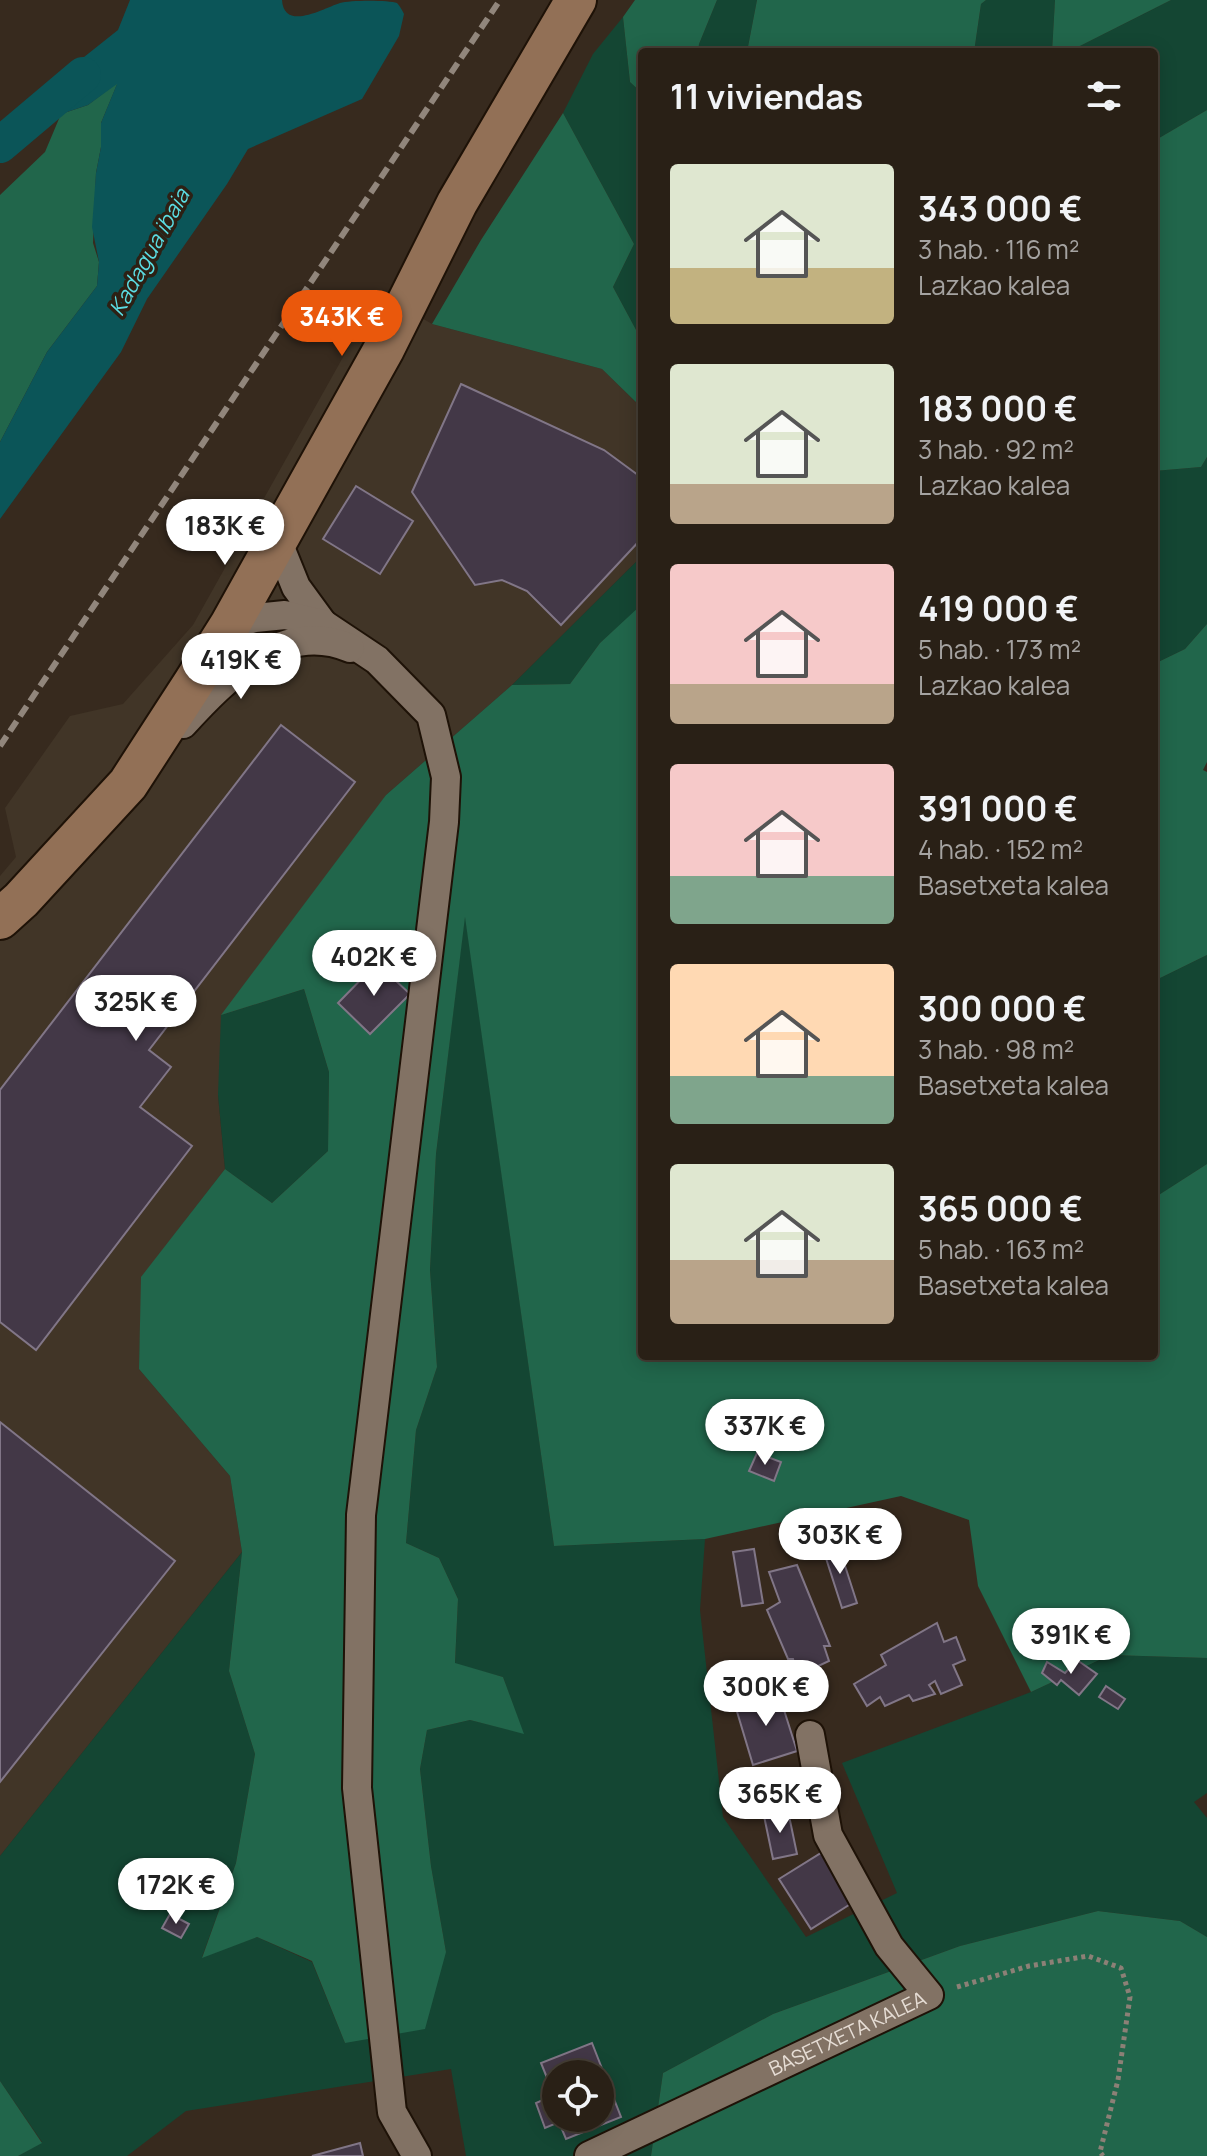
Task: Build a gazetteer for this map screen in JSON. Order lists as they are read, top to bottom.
{
  "streets": {
    "street": ["BASETXETA KALEA"]
  },
  "water": ["Kadagua ibaia"],
  "page": {
    "heading": "11 viviendas",
    "list": [
      {
        "name": "343 000 €",
        "note": "3 hab. · 116 m² · Lazkao kalea"
      },
      {
        "name": "183 000 €",
        "note": "3 hab. · 92 m² · Lazkao kalea"
      },
      {
        "name": "419 000 €",
        "note": "5 hab. · 173 m² · Lazkao kalea"
      },
      {
        "name": "391 000 €",
        "note": "4 hab. · 152 m² · Basetxeta kalea"
      },
      {
        "name": "300 000 €",
        "note": "3 hab. · 98 m² · Basetxeta kalea"
      },
      {
        "name": "365 000 €",
        "note": "5 hab. · 163 m² · Basetxeta kalea"
      }
    ],
    "price": [
      "343K €",
      "183K €",
      "419K €",
      "402K €",
      "325K €",
      "337K €",
      "303K €",
      "391K €",
      "300K €",
      "365K €",
      "172K €"
    ]
  }
}
